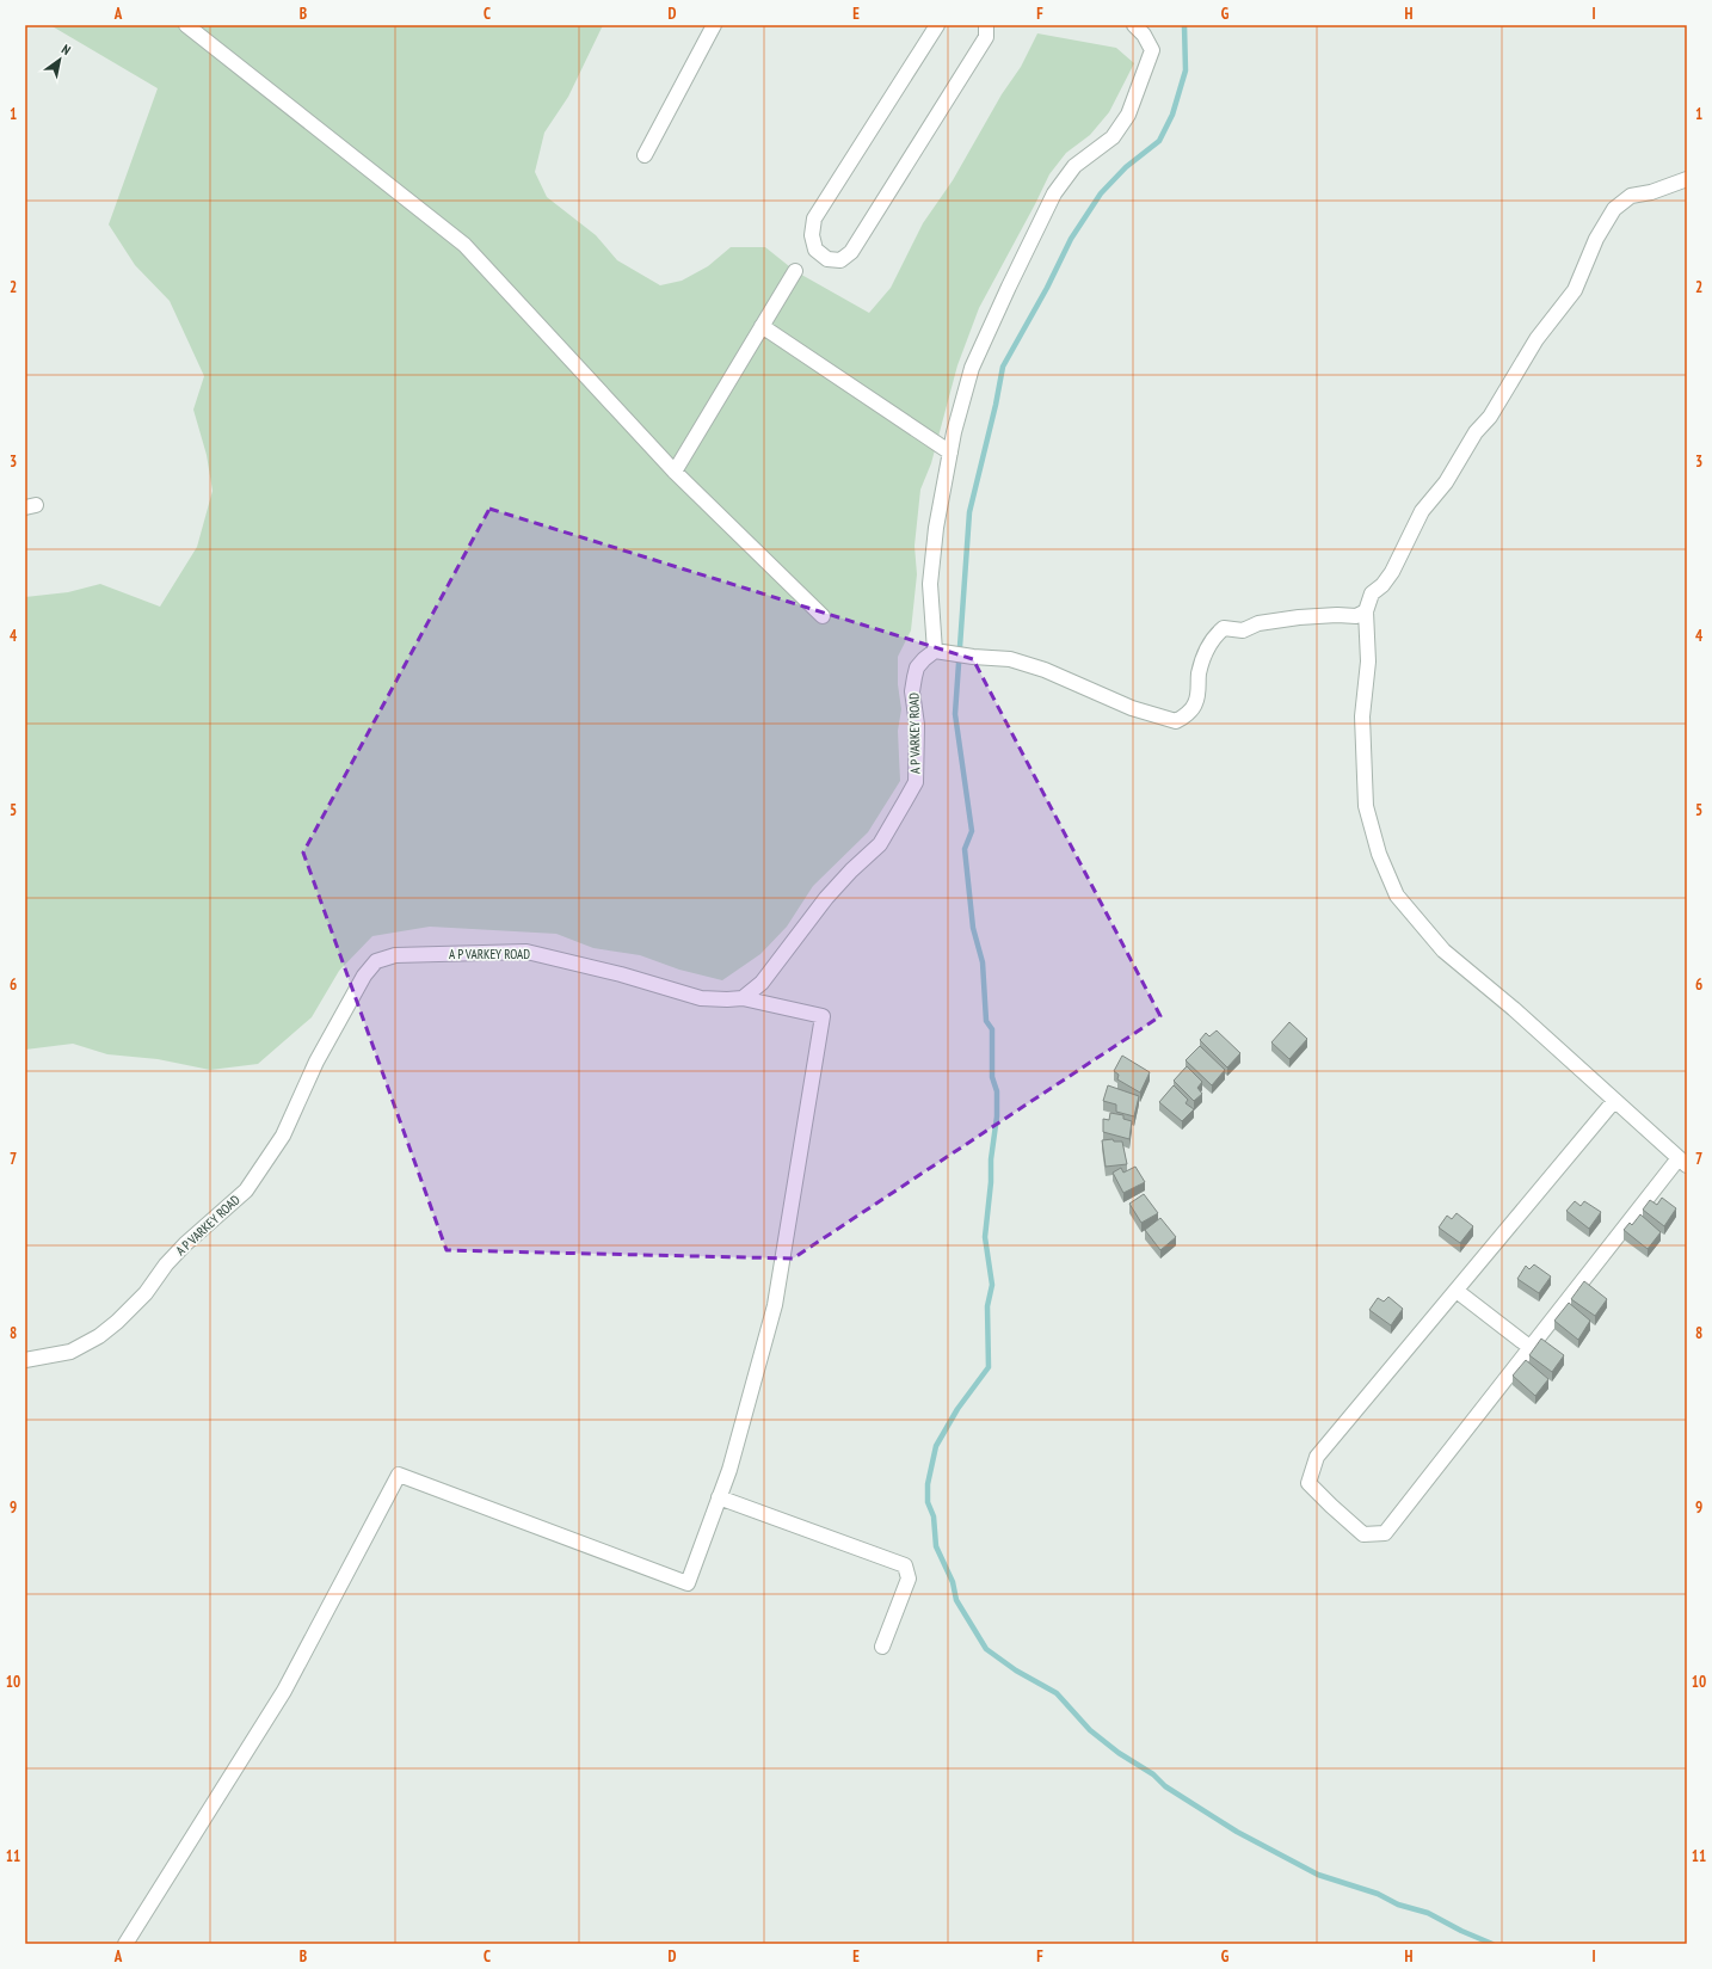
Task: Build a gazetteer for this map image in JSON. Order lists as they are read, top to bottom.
{
  "streets": {
    "street": ["A P VARKEY ROAD"]
  },
  "north": "top right",
  "grid": {
    "columns": [
      "A",
      "B",
      "C",
      "D",
      "E",
      "F",
      "G",
      "H",
      "I"
    ],
    "rows": [
      "1",
      "2",
      "3",
      "4",
      "5",
      "6",
      "7",
      "8",
      "9",
      "10",
      "11"
    ]
  }
}
